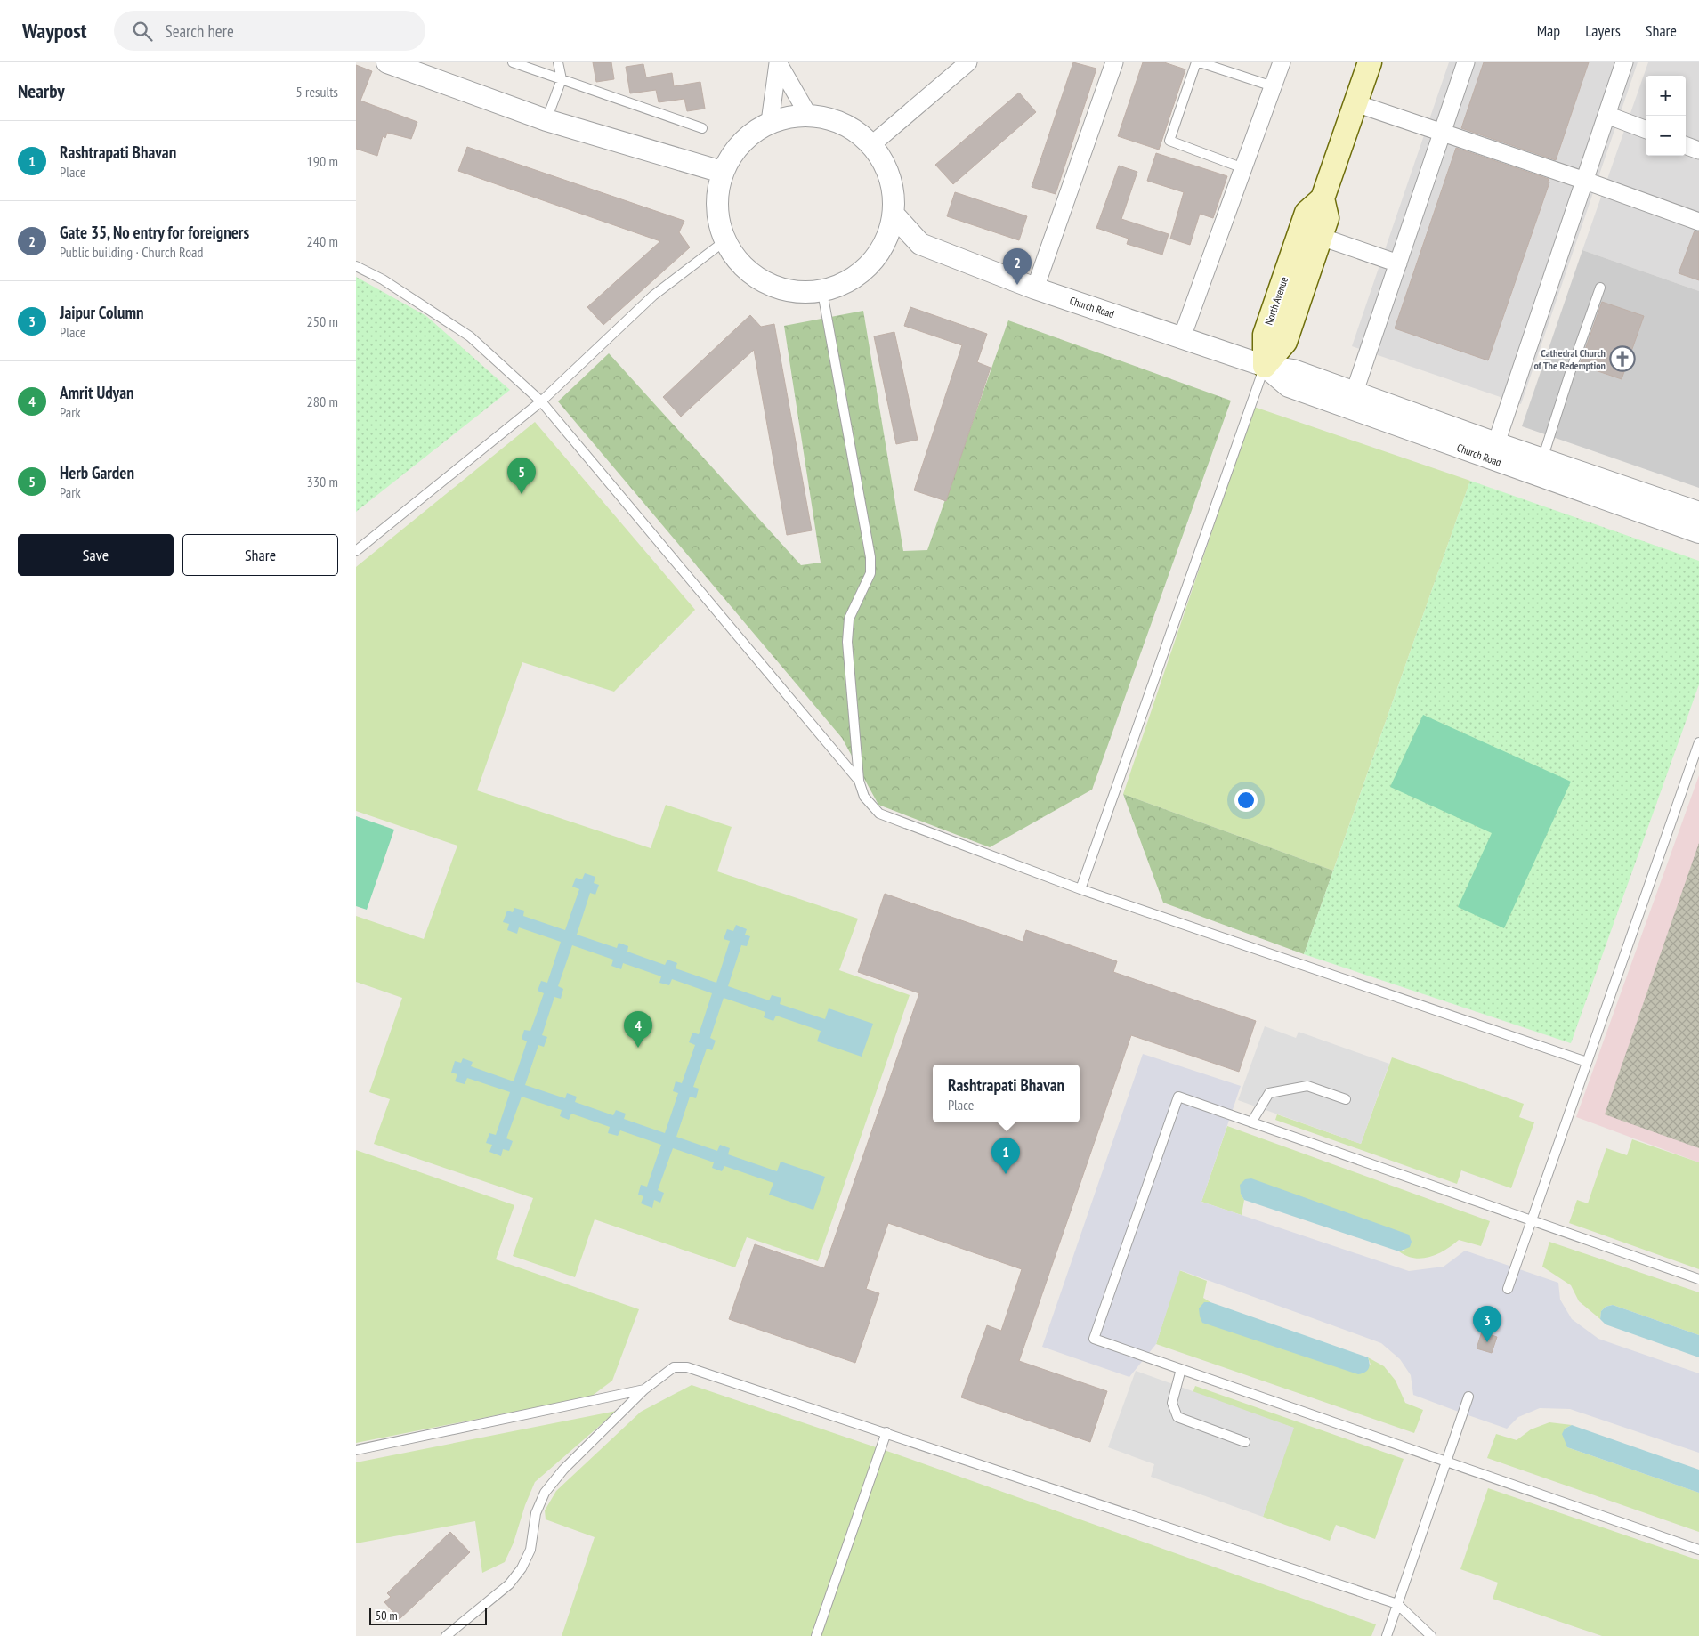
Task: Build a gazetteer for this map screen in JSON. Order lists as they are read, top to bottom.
{
  "streets": {
    "main road": ["North Avenue"],
    "street": ["Church Road"]
  },
  "crossings": [
    ["North Avenue", "Church Road"]
  ],
  "places": {
    "church": ["Cathedral Church of The Redemption"]
  },
  "scale_bar": "50 m",
  "page": {
    "header": "Waypost",
    "search": "Search here",
    "nav": ["Map", "Layers", "Share"],
    "heading": ["Nearby", "5 results"],
    "map_buttons": ["+", "−"],
    "list": [
      {
        "mark": "1",
        "name": "Rashtrapati Bhavan",
        "note": "Place",
        "value": "190 m"
      },
      {
        "mark": "2",
        "name": "Gate 35, No entry for foreigners",
        "note": "Public building · Church Road",
        "value": "240 m"
      },
      {
        "mark": "3",
        "name": "Jaipur Column",
        "note": "Place",
        "value": "250 m"
      },
      {
        "mark": "4",
        "name": "Amrit Udyan",
        "note": "Park",
        "value": "280 m"
      },
      {
        "mark": "5",
        "name": "Herb Garden",
        "note": "Park",
        "value": "330 m"
      }
    ],
    "pins": [
      "2",
      "5",
      "4",
      "1",
      "3"
    ],
    "buttons": ["Save", "Share"],
    "popup": ["Rashtrapati Bhavan", "Place"],
    "scale": "50 m"
  }
}
